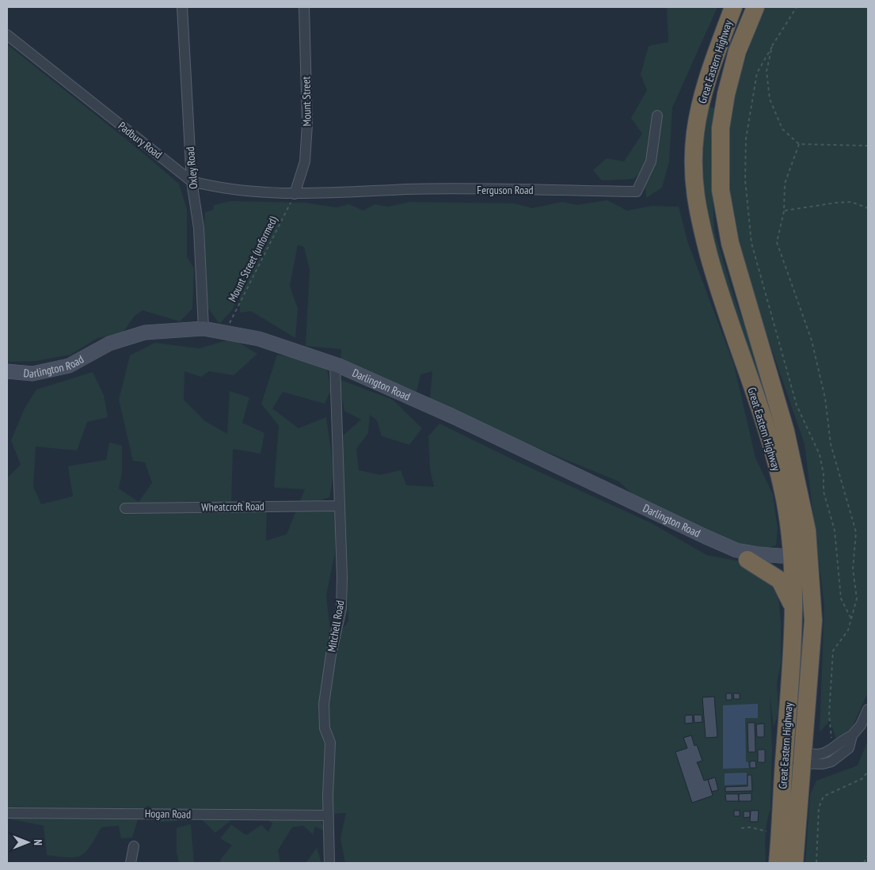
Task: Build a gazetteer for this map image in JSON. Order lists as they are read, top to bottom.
{
  "streets": {
    "highway": ["Great Eastern Highway"],
    "street": [
      "Mount Street",
      "Padbury Road",
      "Oxley Road",
      "Ferguson Road",
      "Darlington Road",
      "Wheatcroft Road",
      "Mitchell Road",
      "Hogan Road"
    ],
    "path": ["Mount Street (unformed)"]
  },
  "crossings": [
    ["Great Eastern Highway", "Darlington Road"],
    ["Mount Street", "Padbury Road"],
    ["Mount Street", "Ferguson Road"],
    ["Mount Street", "Mount Street (unformed)"],
    ["Padbury Road", "Oxley Road"],
    ["Padbury Road", "Ferguson Road"],
    ["Padbury Road", "Mount Street (unformed)"],
    ["Oxley Road", "Darlington Road"],
    ["Ferguson Road", "Mount Street (unformed)"],
    ["Mount Street (unformed)", "Darlington Road"],
    ["Darlington Road", "Mitchell Road"],
    ["Wheatcroft Road", "Mitchell Road"],
    ["Mitchell Road", "Hogan Road"]
  ],
  "north": "right"
}
